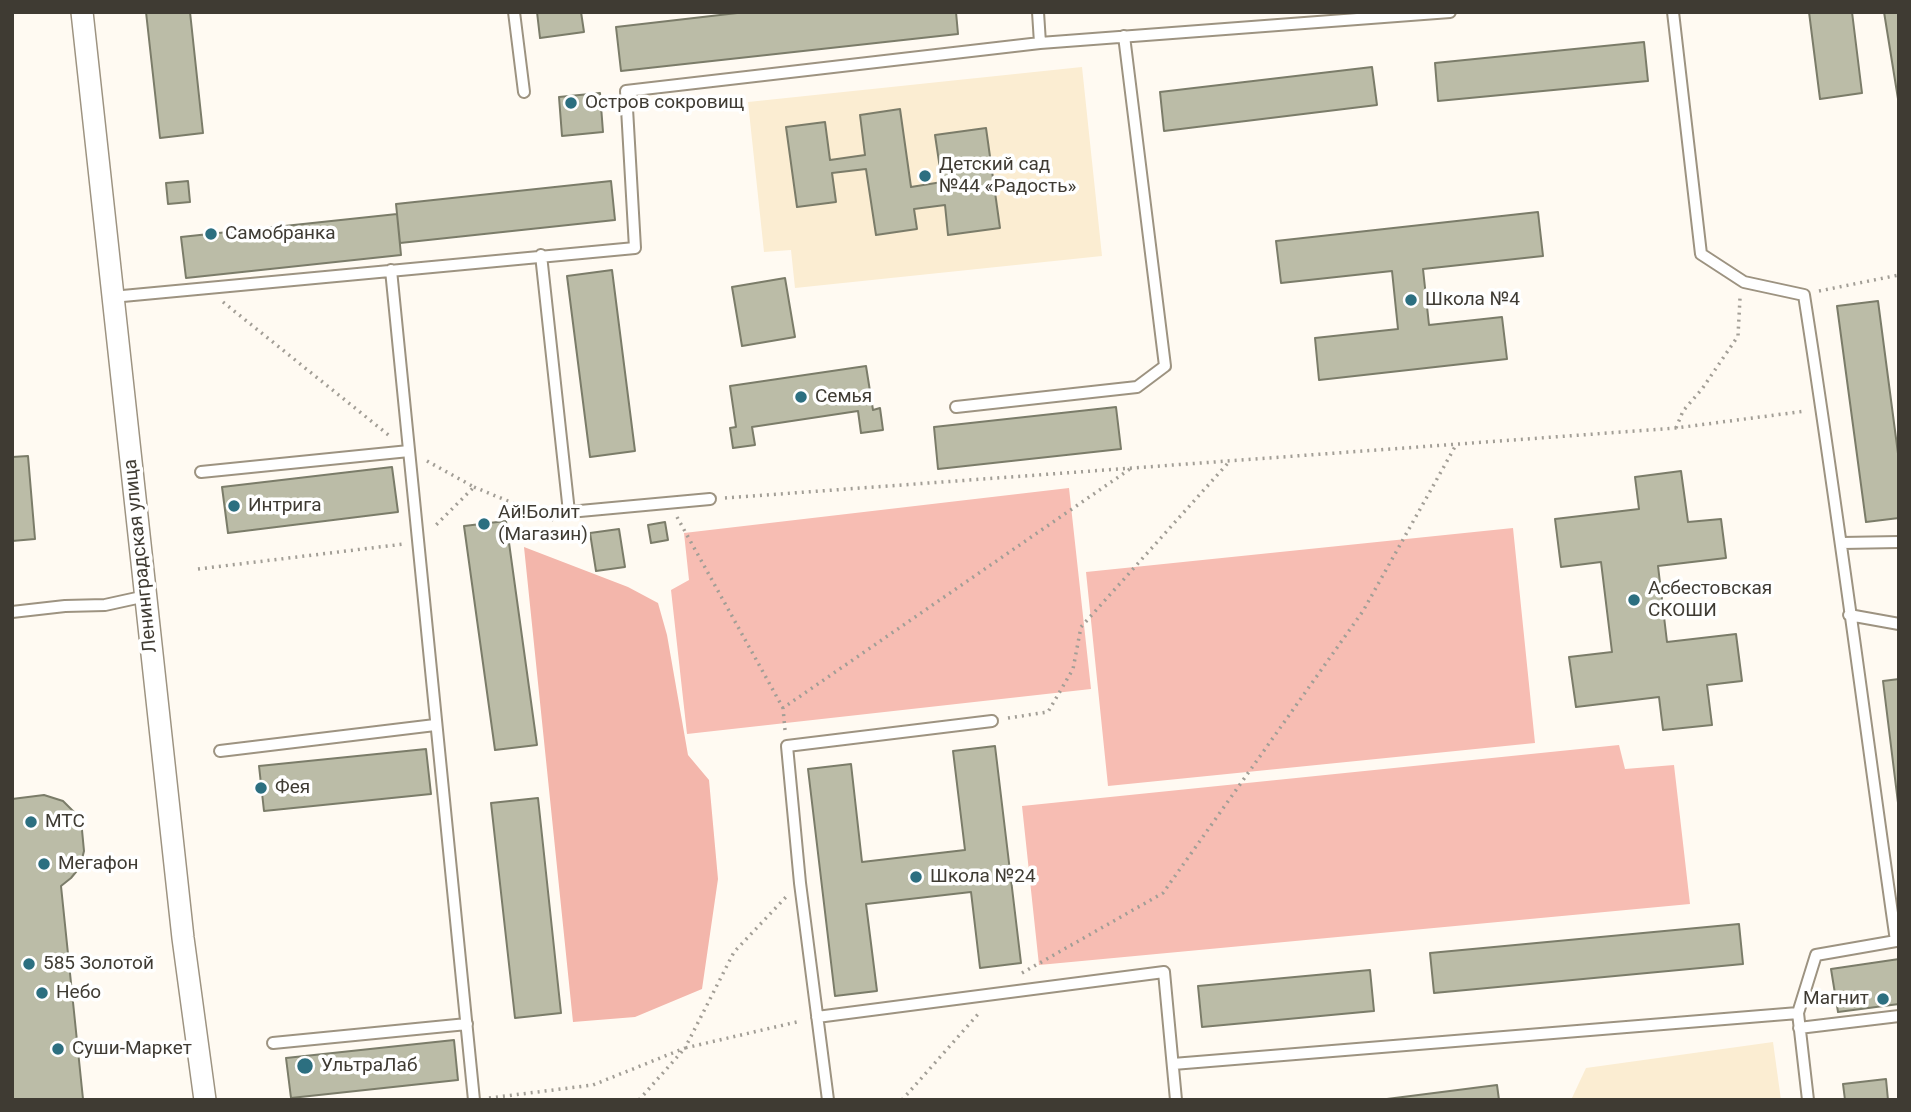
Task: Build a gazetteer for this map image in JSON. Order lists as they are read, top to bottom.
{
  "streets": {
    "street": ["Ленинградская улица"]
  },
  "places": [
    "Остров сокровищ",
    "Детский сад №44 «Радость»",
    "Самобранка",
    "Школа №4",
    "Семья",
    "Интрига",
    "Ай!Болит (Магазин)",
    "Асбестовская СКОШИ",
    "Фея",
    "МТС",
    "Мегафон",
    "Школа №24",
    "585 Золотой",
    "Небо",
    "Магнит",
    "Суши-Маркет",
    "УльтраЛаб"
  ]
}
